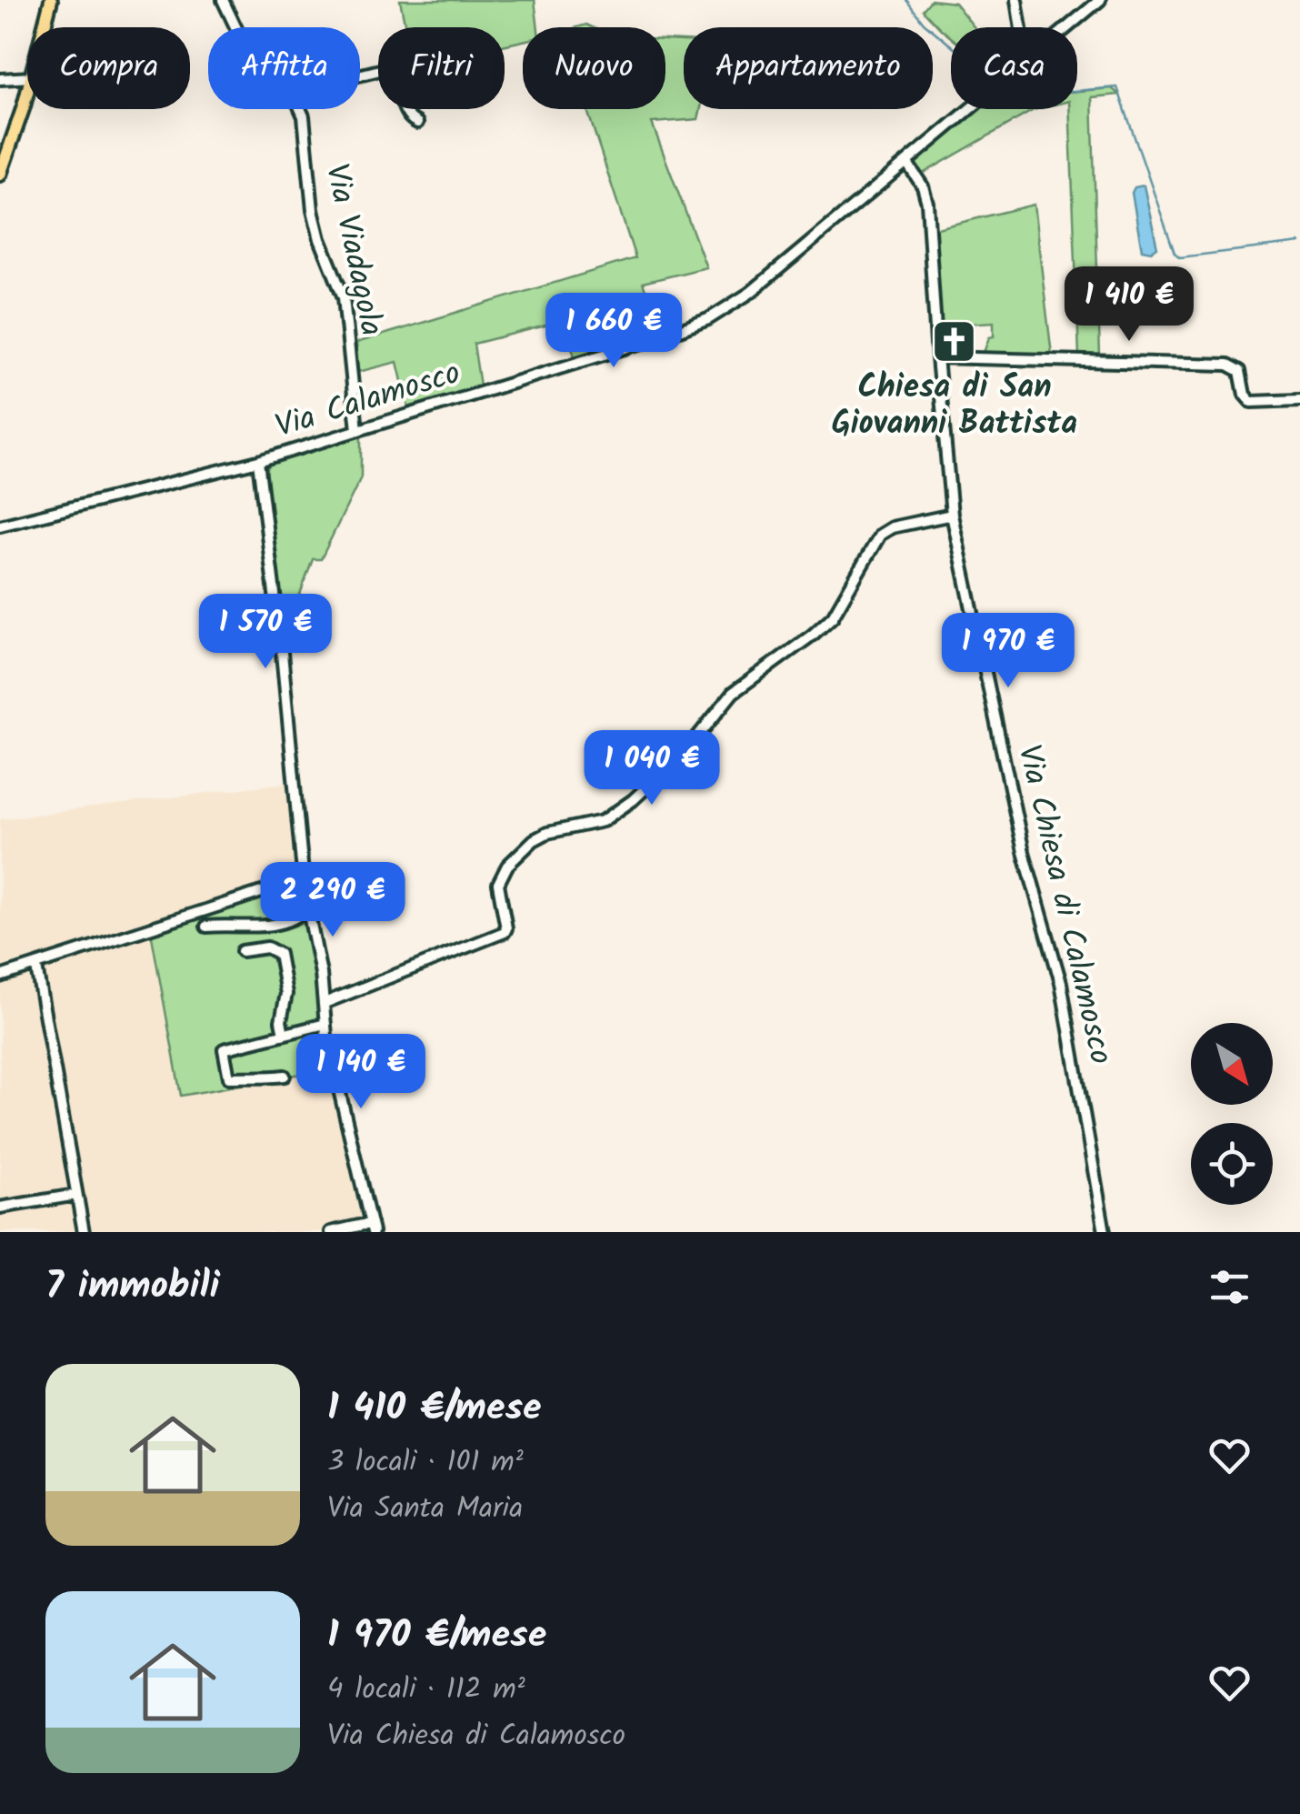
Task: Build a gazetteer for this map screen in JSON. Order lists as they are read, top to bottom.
{
  "streets": {
    "street": ["Via Viadagola", "Via Calamosco", "Via Chiesa di Calamosco"]
  },
  "crossings": [
    ["Via Viadagola", "Via Calamosco"],
    ["Via Calamosco", "Via Chiesa di Calamosco"]
  ],
  "places": {
    "church": ["Chiesa di San Giovanni Battista"]
  },
  "north": "bottom right",
  "page": {
    "chip": [
      "Compra",
      "Affitta",
      "Filtri",
      "Nuovo",
      "Appartamento",
      "Casa"
    ],
    "price": [
      "1 410 €",
      "1 660 €",
      "1 570 €",
      "1 970 €",
      "1 040 €",
      "2 290 €",
      "1 140 €"
    ],
    "heading": "7 immobili",
    "list": [
      {
        "name": "1 410 €/mese",
        "note": "3 locali · 101 m² · Via Santa Maria"
      },
      {
        "name": "1 970 €/mese",
        "note": "4 locali · 112 m² · Via Chiesa di Calamosco"
      }
    ]
  }
}
